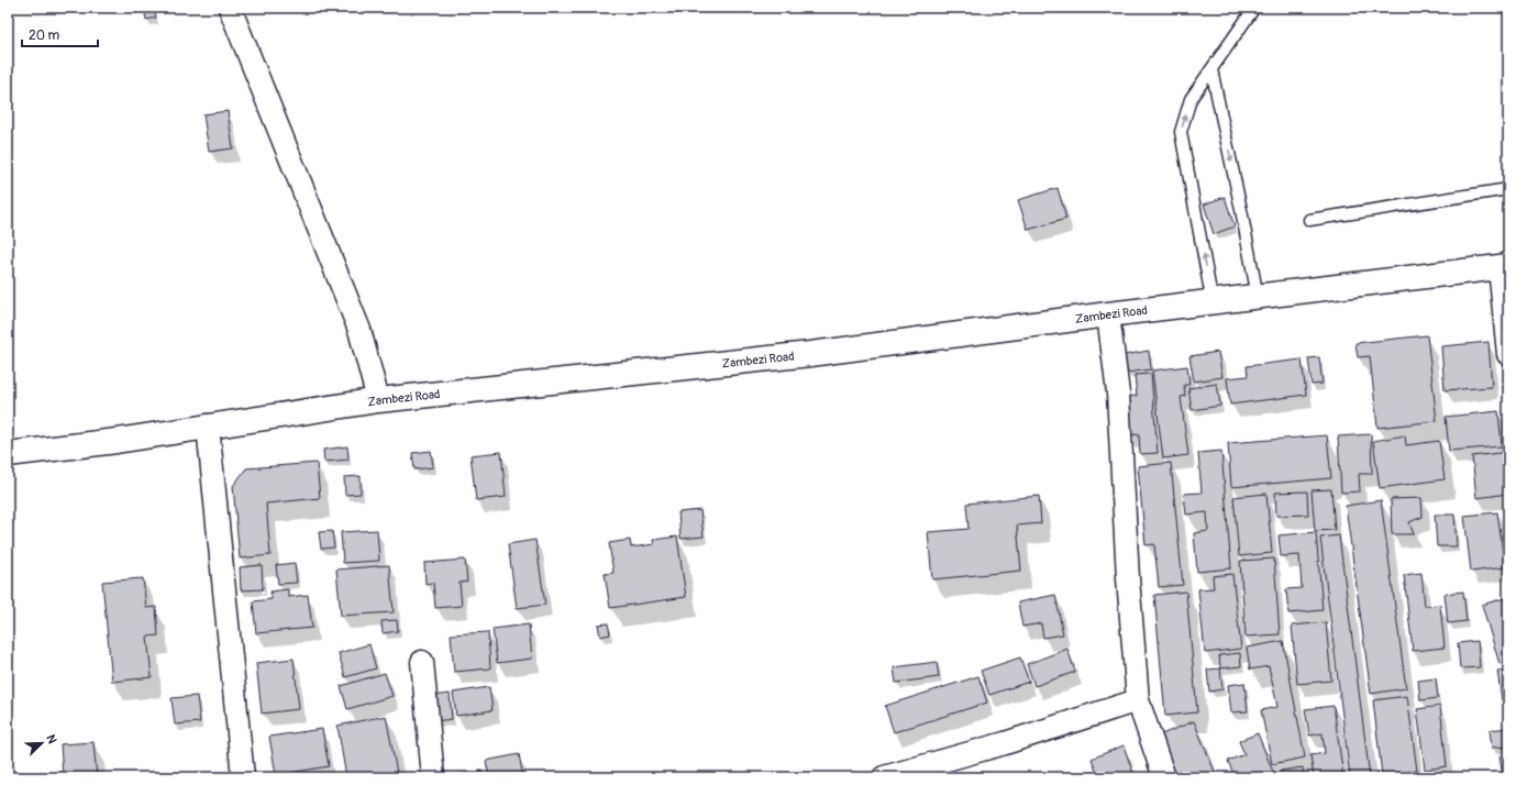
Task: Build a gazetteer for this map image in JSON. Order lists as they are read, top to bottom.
{
  "streets": {
    "main road": ["Zambezi Road"]
  },
  "scale_bar": "20 m",
  "north": "top right"
}
